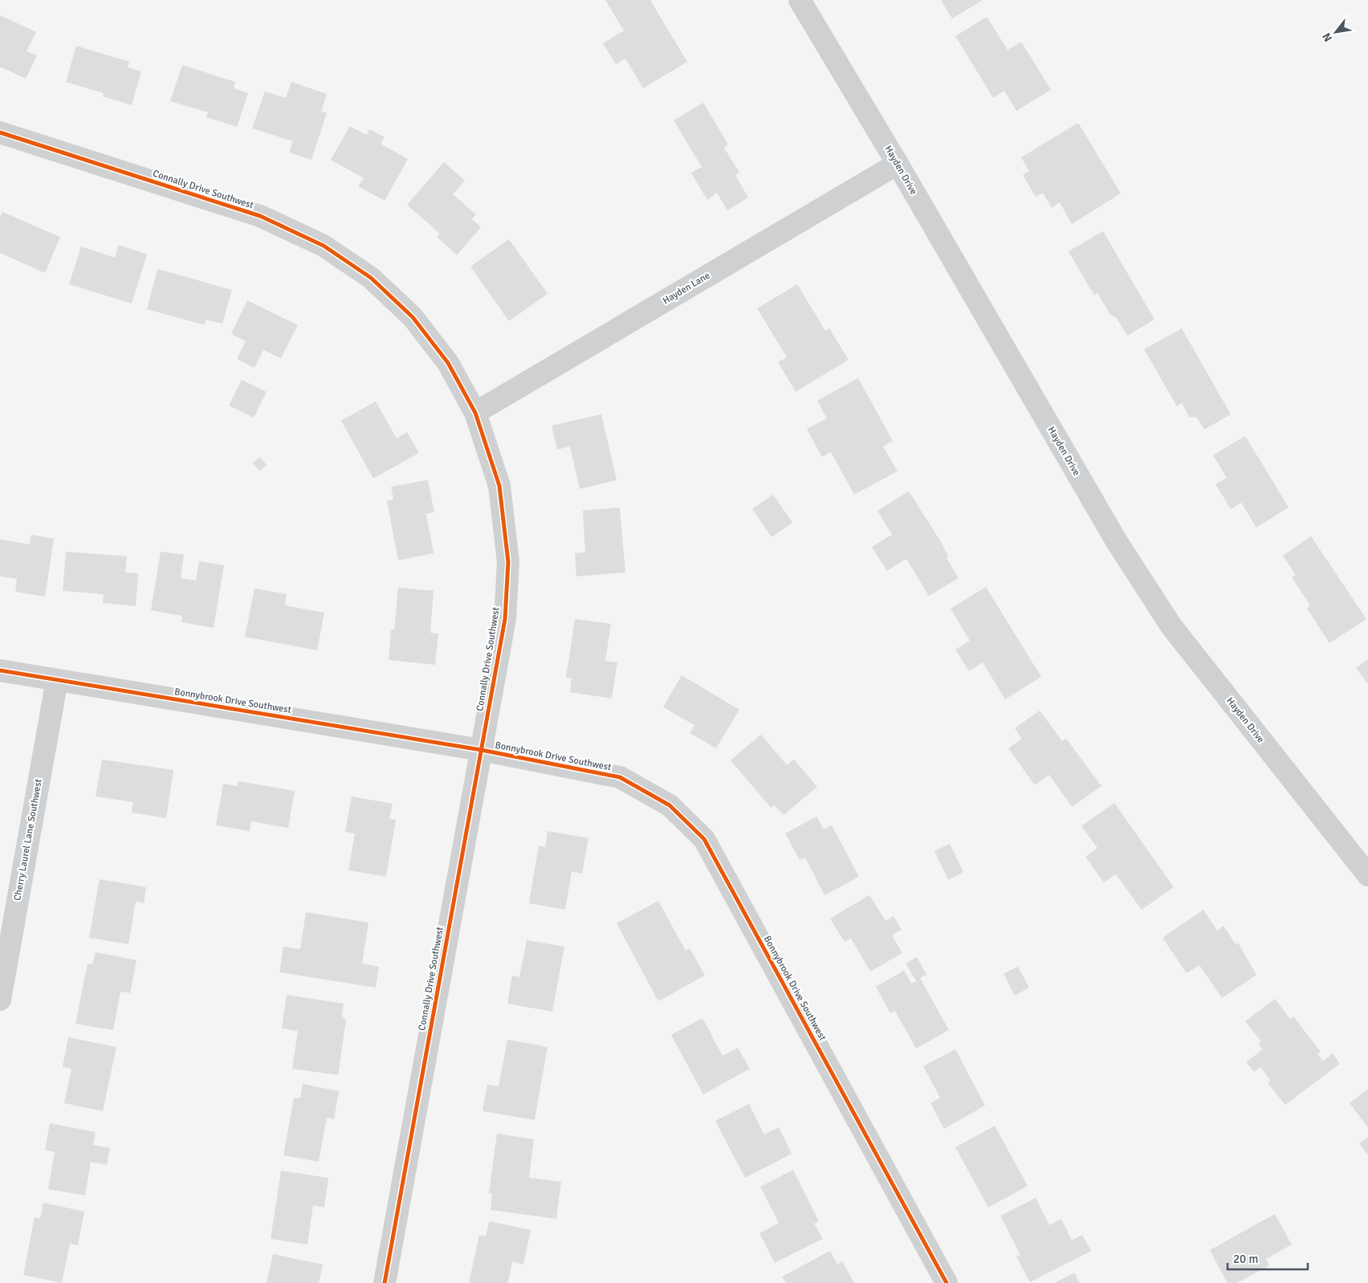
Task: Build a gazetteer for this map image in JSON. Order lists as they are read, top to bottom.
{
  "streets": {
    "street": [
      "Hayden Drive",
      "Connally Drive Southwest",
      "Hayden Lane",
      "Bonnybrook Drive Southwest",
      "Cherry Laurel Lane Southwest"
    ]
  },
  "crossings": [
    ["Hayden Drive", "Hayden Lane"],
    ["Connally Drive Southwest", "Hayden Lane"],
    ["Connally Drive Southwest", "Bonnybrook Drive Southwest"],
    ["Bonnybrook Drive Southwest", "Cherry Laurel Lane Southwest"]
  ],
  "scale_bar": "20 m",
  "north": "bottom left"
}
